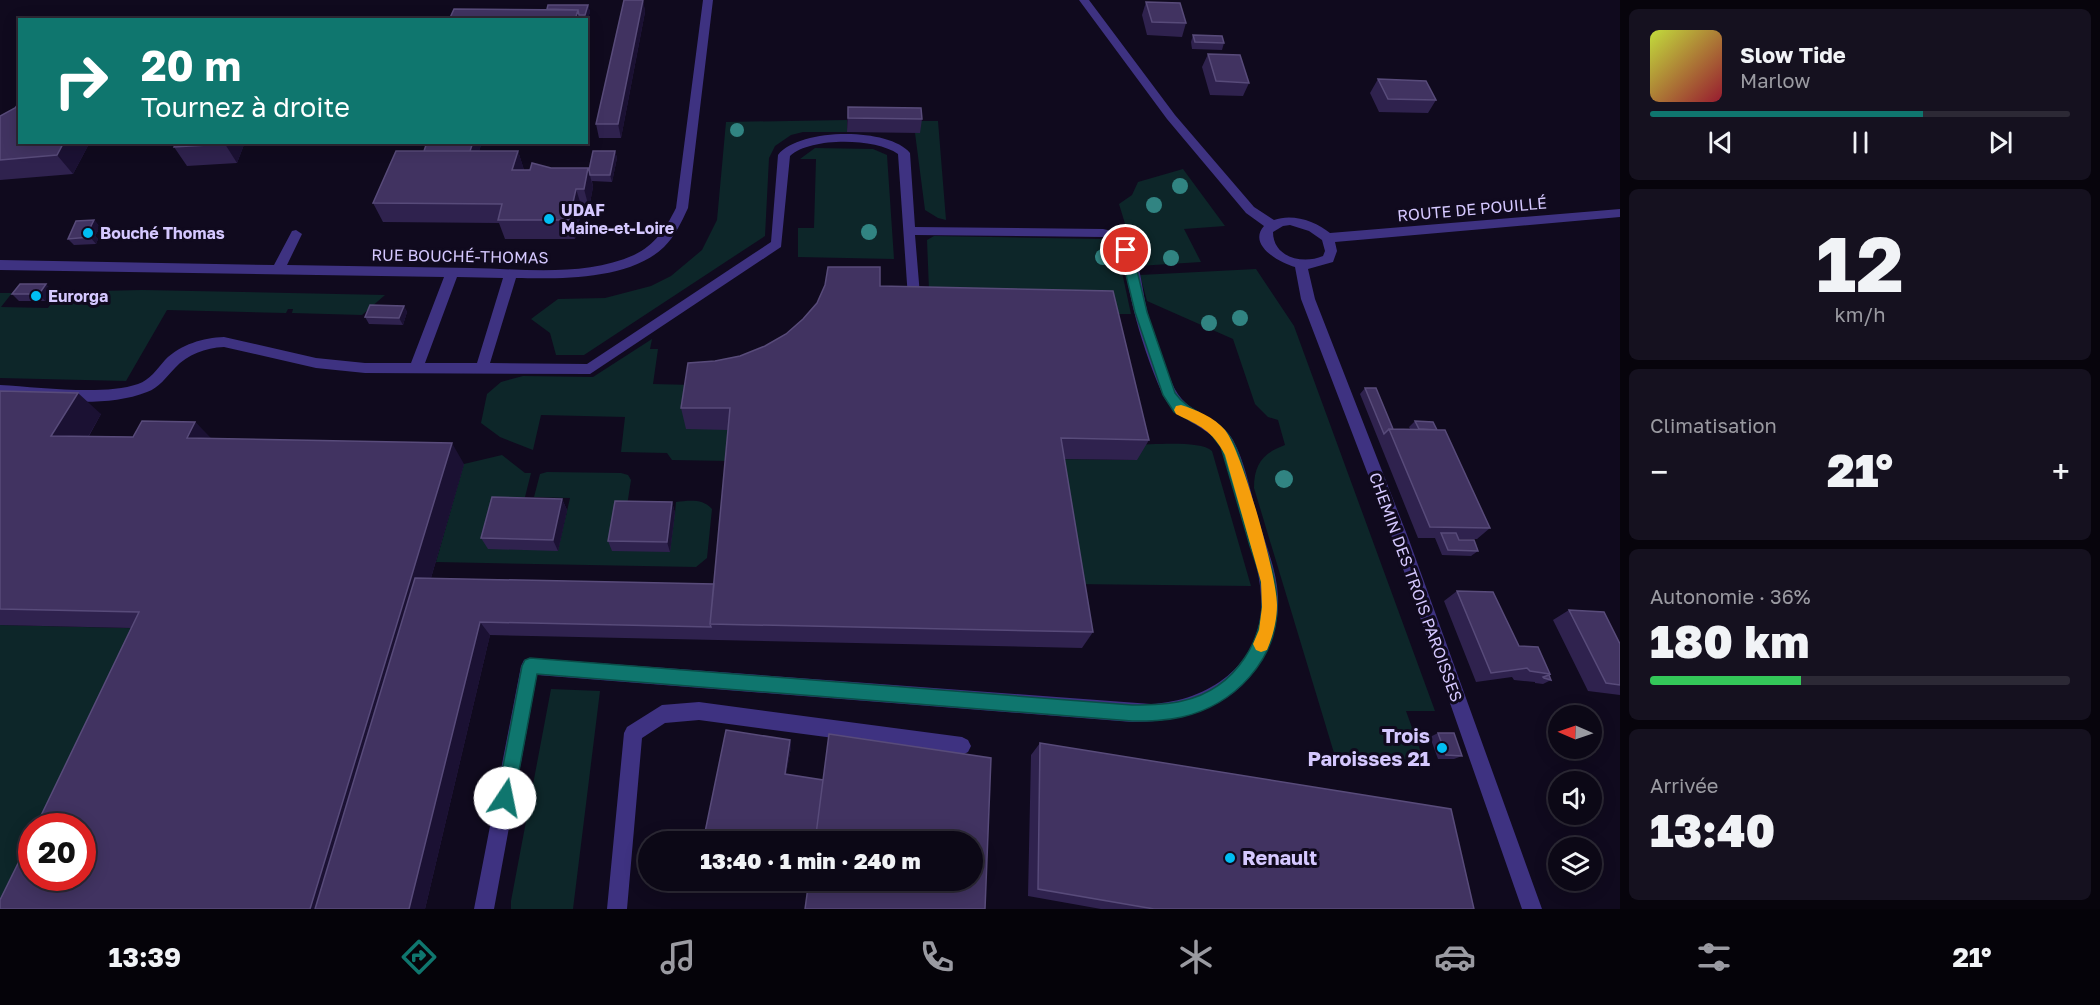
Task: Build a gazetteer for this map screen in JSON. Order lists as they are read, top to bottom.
{
  "streets": {
    "street": ["ROUTE DE POUILLÉ", "RUE BOUCHÉ-THOMAS", "CHEMIN DES TROIS PAROISSES"]
  },
  "crossings": [
    ["ROUTE DE POUILLÉ", "CHEMIN DES TROIS PAROISSES"]
  ],
  "places": [
    "UDAF Maine-et-Loire",
    "Bouché Thomas",
    "Eurorga",
    "Trois Paroisses 21",
    "Renault"
  ],
  "north": "left",
  "page": {
    "turn": ["20 m", "Tournez à droite"],
    "song": ["Slow Tide", "Marlow"],
    "tile": [
      ["12", "km/h"],
      "Climatisation",
      ["Autonomie · 36%", "180 km"],
      ["Arrivée", "13:40"]
    ],
    "heat": ["−", "21°", "+"],
    "limit": "20",
    "trip": "13:40 · 1 min · 240 m",
    "tabs": ["13:39", "21°"]
  }
}
